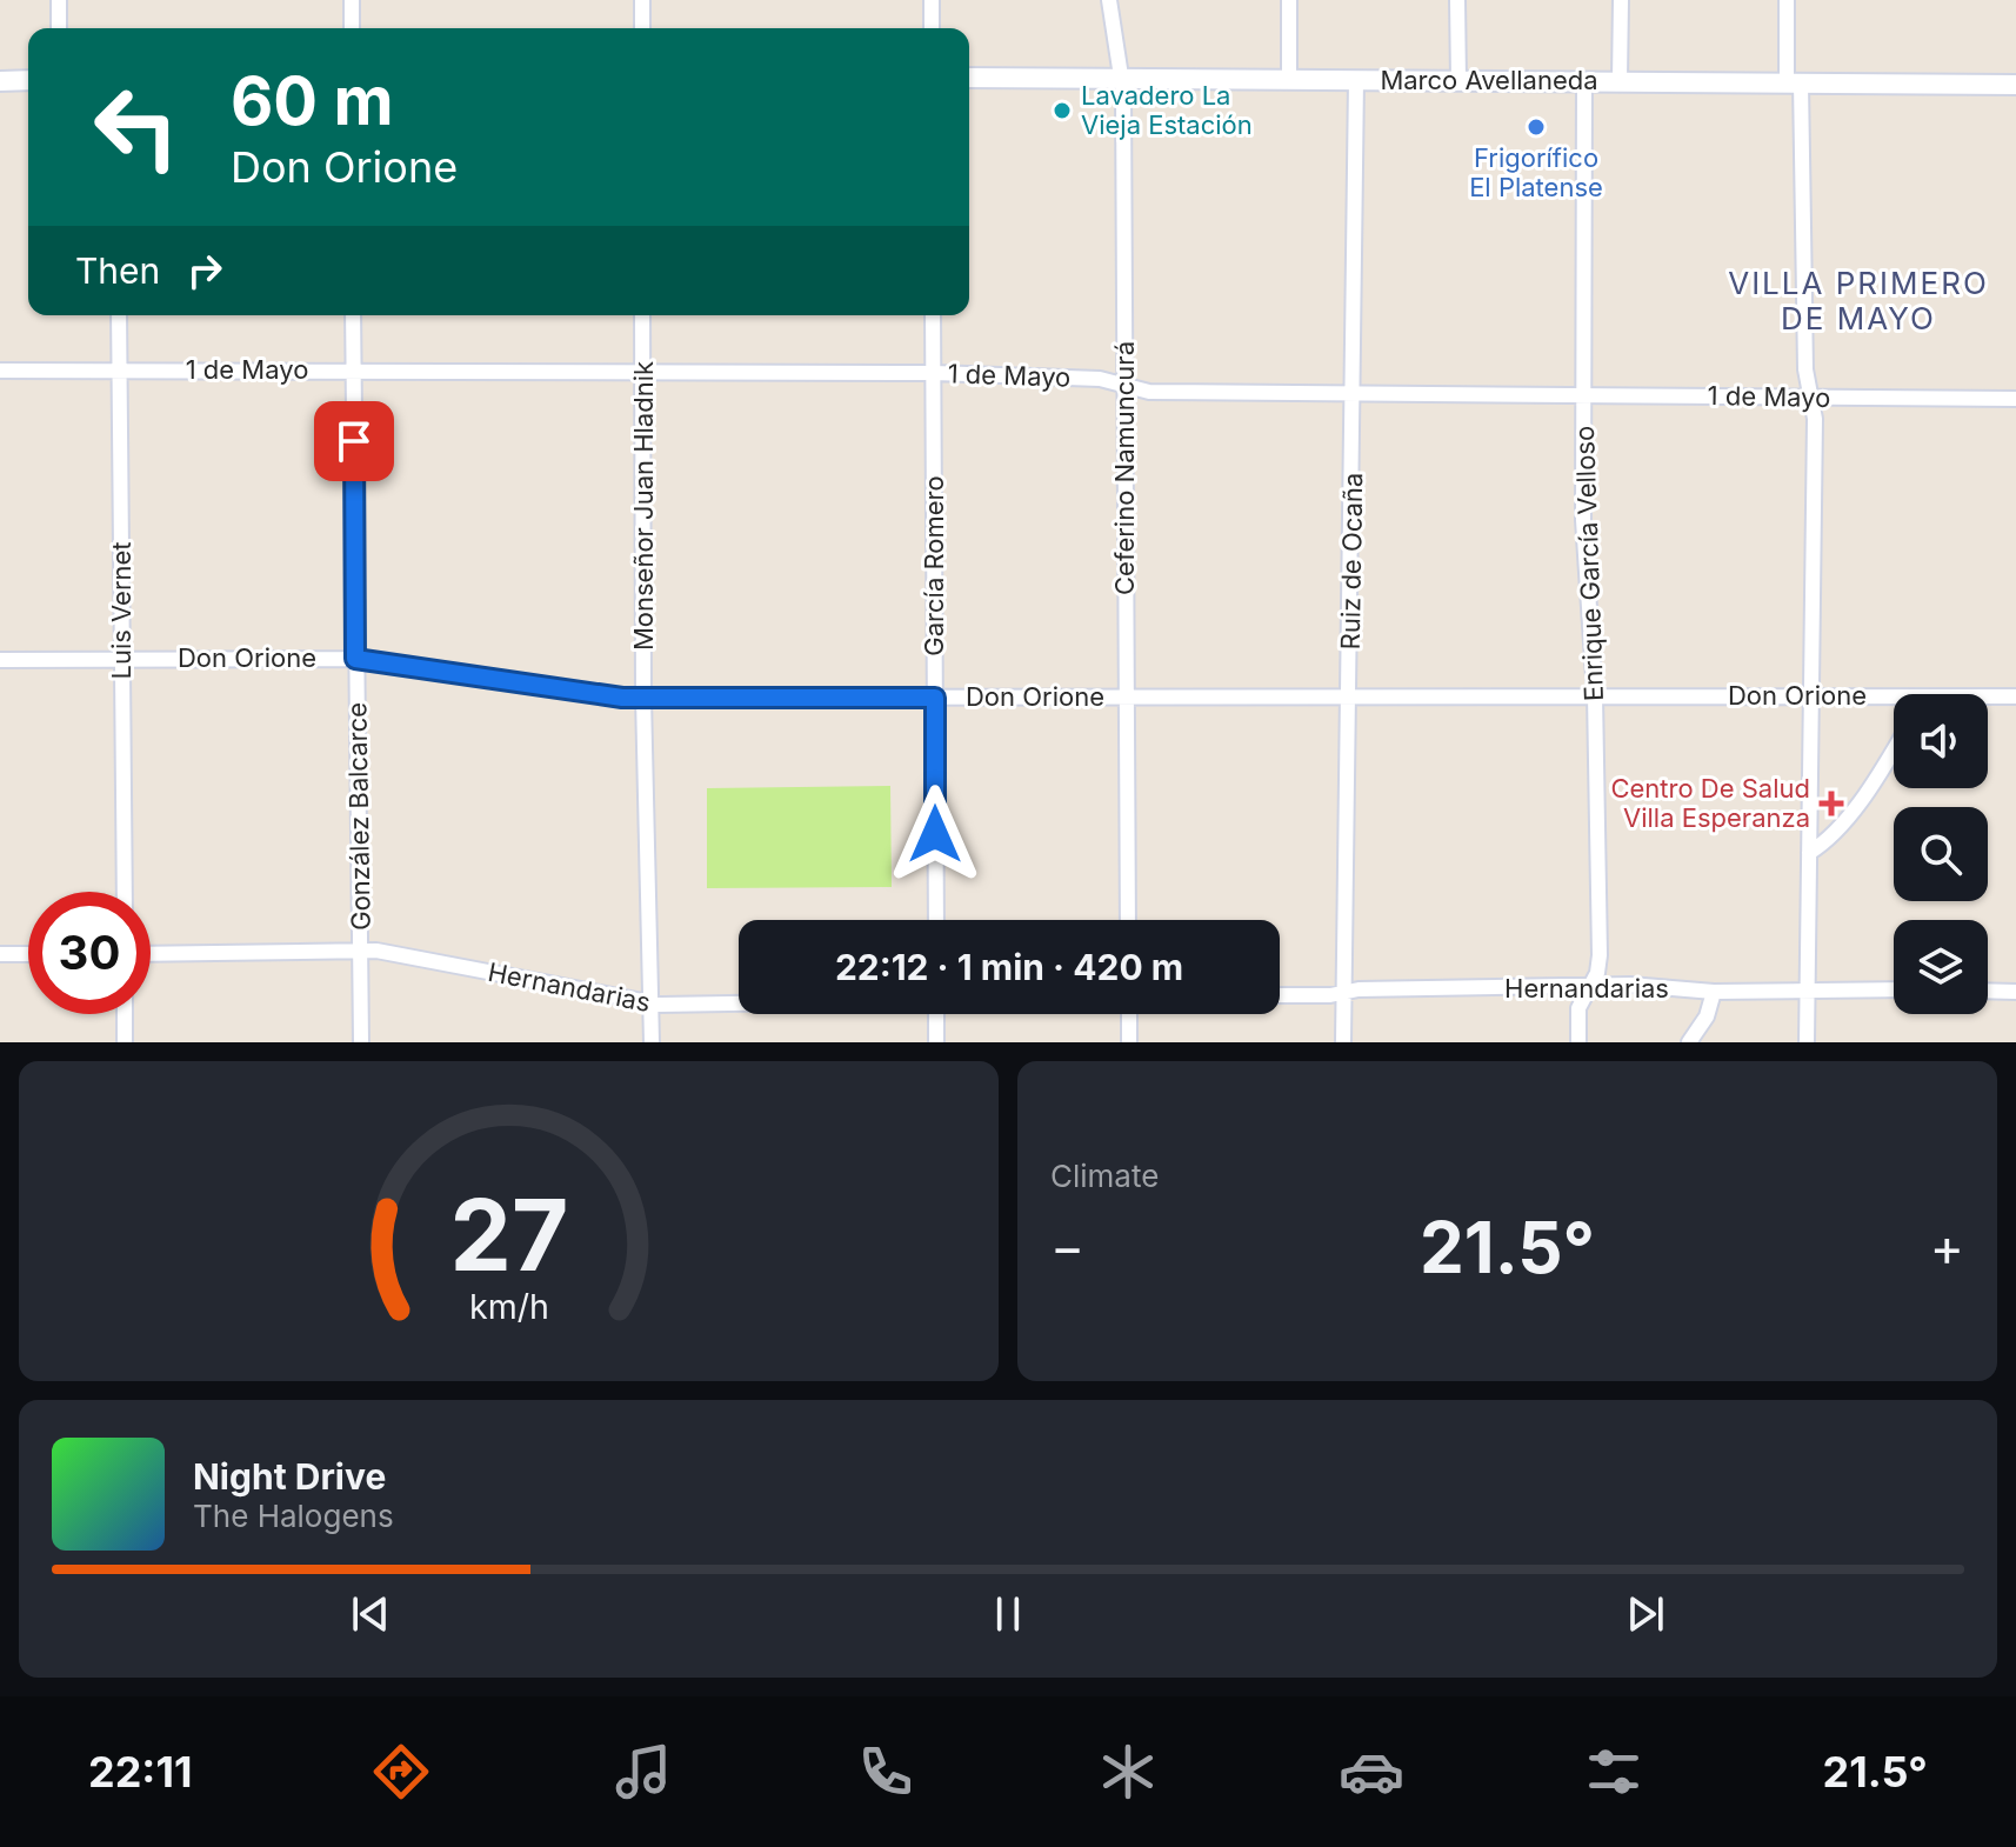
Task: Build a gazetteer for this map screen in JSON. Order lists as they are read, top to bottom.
{
  "streets": {
    "street": [
      "Marco Avellaneda",
      "1 de Mayo",
      "Ceferino Namuncurá",
      "Monseñor Juan Hladnik",
      "Ruiz de Ocaña",
      "Enrique García Velloso",
      "García Romero",
      "Luis Vernet",
      "Don Orione",
      "González Balcarce",
      "Hernandarias"
    ]
  },
  "crossings": [
    ["Marco Avellaneda", "Ceferino Namuncurá"],
    ["Marco Avellaneda", "Ruiz de Ocaña"],
    ["Marco Avellaneda", "Enrique García Velloso"],
    ["1 de Mayo", "Ceferino Namuncurá"],
    ["1 de Mayo", "Monseñor Juan Hladnik"],
    ["1 de Mayo", "Ruiz de Ocaña"],
    ["1 de Mayo", "Enrique García Velloso"],
    ["1 de Mayo", "García Romero"],
    ["1 de Mayo", "Luis Vernet"],
    ["1 de Mayo", "González Balcarce"],
    ["Ceferino Namuncurá", "Don Orione"],
    ["Monseñor Juan Hladnik", "Don Orione"],
    ["Monseñor Juan Hladnik", "Hernandarias"],
    ["Ruiz de Ocaña", "Don Orione"],
    ["Ruiz de Ocaña", "Hernandarias"],
    ["Enrique García Velloso", "Don Orione"],
    ["Enrique García Velloso", "Hernandarias"],
    ["García Romero", "Don Orione"],
    ["Luis Vernet", "Don Orione"],
    ["Don Orione", "González Balcarce"],
    ["González Balcarce", "Hernandarias"]
  ],
  "districts": ["VILLA PRIMERO DE MAYO"],
  "places": {
    "other": ["Lavadero La Vieja Estación", "Frigorífico El Platense"],
    "health": ["Centro De Salud Villa Esperanza"]
  },
  "page": {
    "turn": ["60 m", "Don Orione"],
    "then": "Then",
    "limit": "30",
    "trip": "22:12 · 1 min · 420 m",
    "tile": "Climate",
    "heat": ["−", "21.5°", "+"],
    "song": ["Night Drive", "The Halogens"],
    "tabs": ["22:11", "21.5°"],
    "gauge": ["27", "km/h"]
  }
}
